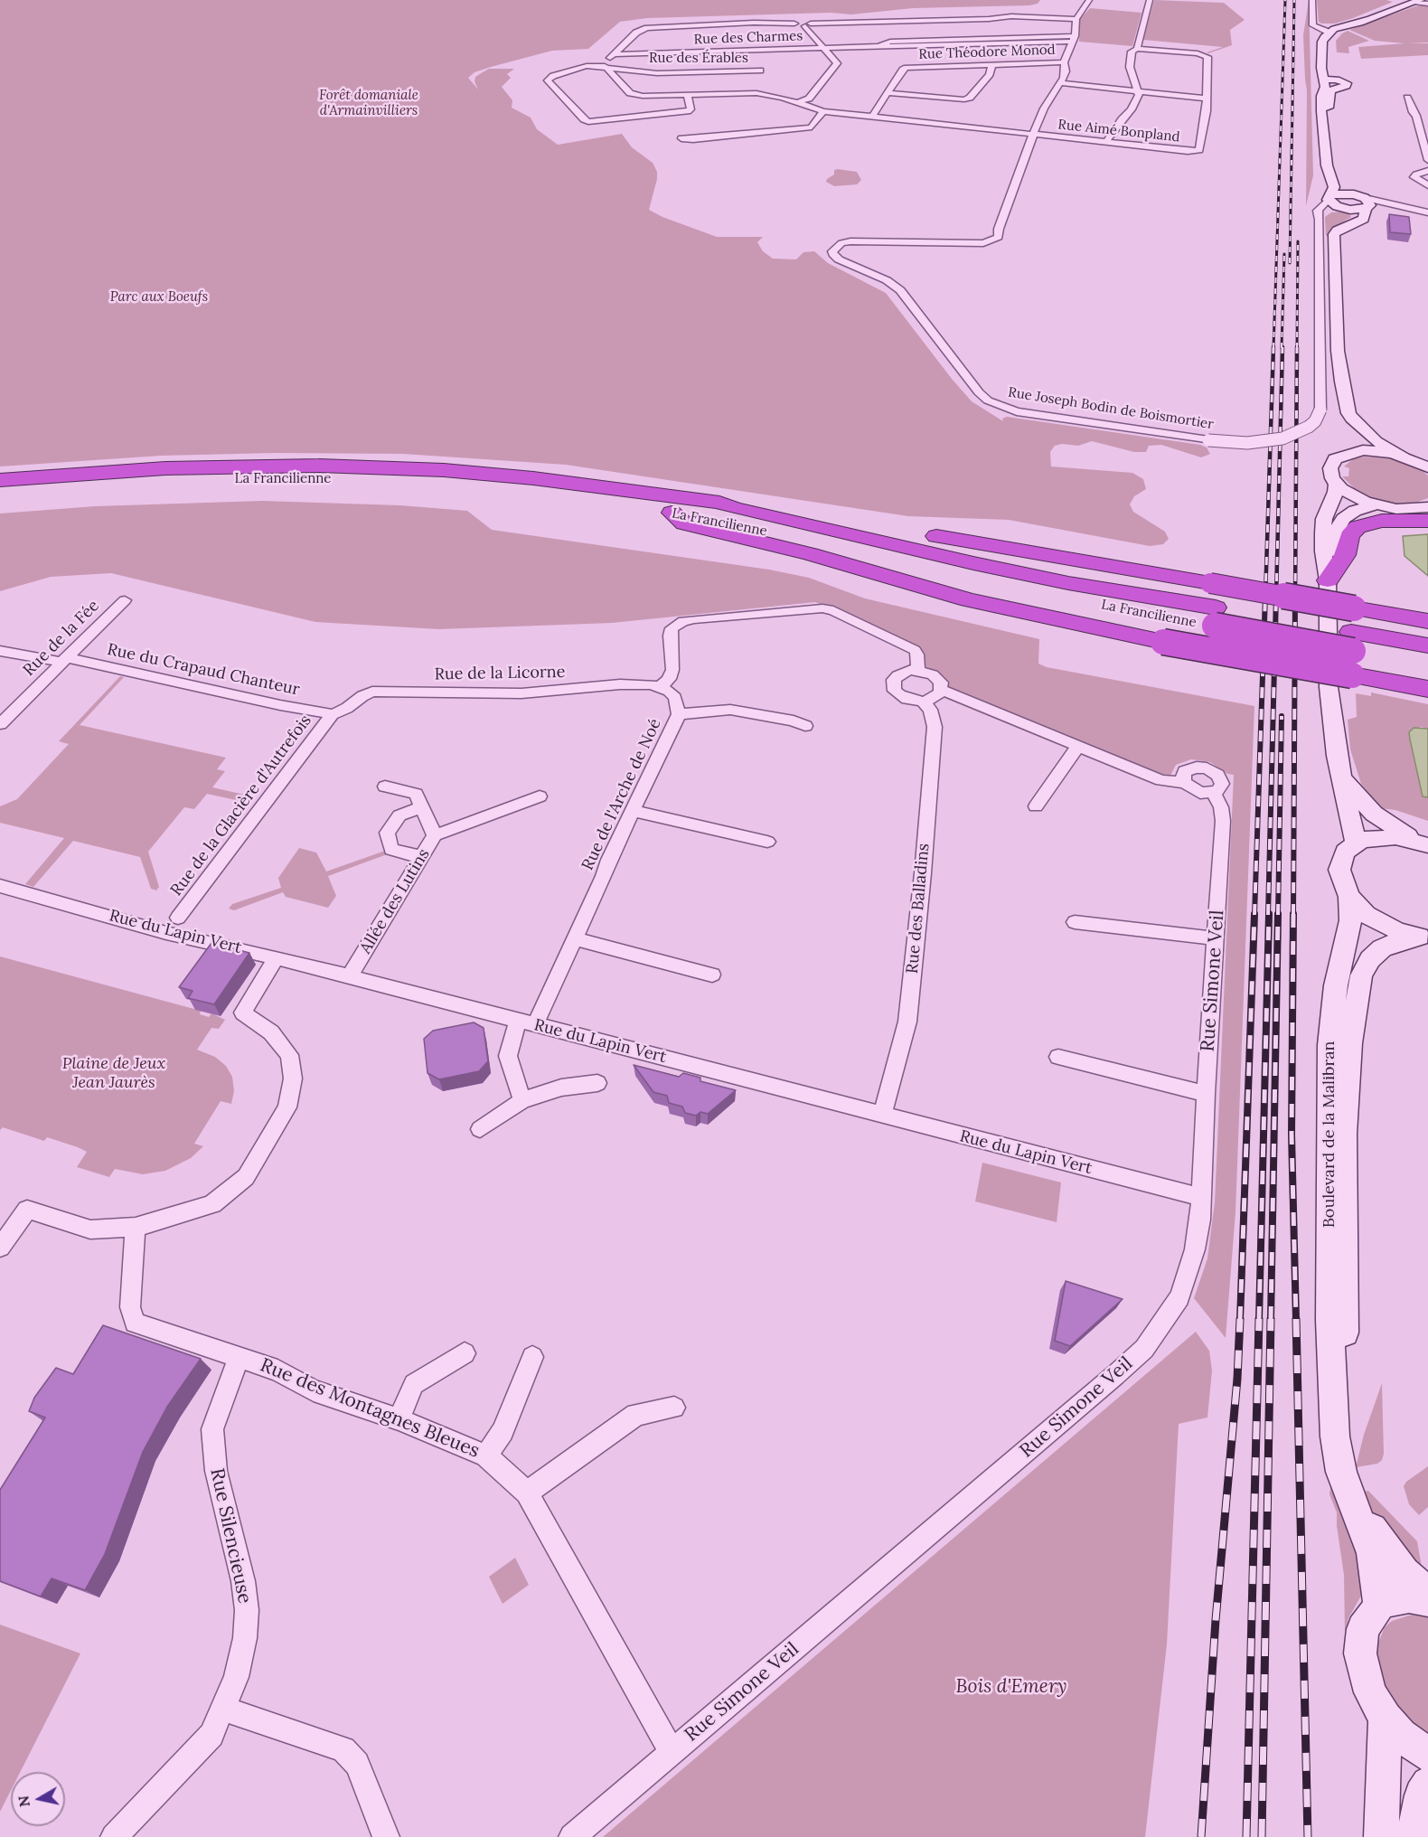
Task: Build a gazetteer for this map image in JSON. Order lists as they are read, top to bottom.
{
  "streets": {
    "highway": ["La Francilienne"],
    "main road": ["Boulevard de la Malibran"],
    "street": [
      "Rue des Charmes",
      "Rue Théodore Monod",
      "Rue des Érables",
      "Rue Aimé Bonpland",
      "Rue Joseph Bodin de Boismortier",
      "Rue de la Fée",
      "Rue du Crapaud Chanteur",
      "Rue de la Licorne",
      "Rue de l'Arche de Noé",
      "Rue de la Glacière d'Autrefois",
      "Allée des Lutins",
      "Rue des Balladins",
      "Rue du Lapin Vert",
      "Rue Simone Veil",
      "Rue des Montagnes Bleues",
      "Rue Silencieuse"
    ]
  },
  "crossings": [
    ["Rue des Charmes", "Rue Théodore Monod"],
    ["Rue des Charmes", "Rue Joseph Bodin de Boismortier"],
    ["Rue Théodore Monod", "Rue Joseph Bodin de Boismortier"],
    ["Rue Aimé Bonpland", "Rue Joseph Bodin de Boismortier"],
    ["Rue de la Fée", "Rue du Crapaud Chanteur"],
    ["Rue du Crapaud Chanteur", "Rue de la Licorne"],
    ["Rue du Crapaud Chanteur", "Rue de la Glacière d'Autrefois"],
    ["Rue de la Licorne", "Rue de l'Arche de Noé"],
    ["Rue de la Licorne", "Rue de la Glacière d'Autrefois"],
    ["Rue de l'Arche de Noé", "Rue du Lapin Vert"],
    ["Allée des Lutins", "Rue du Lapin Vert"],
    ["Rue des Balladins", "Rue du Lapin Vert"],
    ["Rue du Lapin Vert", "Rue Simone Veil"],
    ["Rue Simone Veil", "Rue des Montagnes Bleues"],
    ["Rue des Montagnes Bleues", "Rue Silencieuse"]
  ],
  "parks": [
    "Forêt domaniale d'Armainvilliers",
    "Parc aux Boeufs",
    "Plaine de Jeux Jean Jaurès",
    "Bois d'Emery"
  ],
  "north": "left"
}
